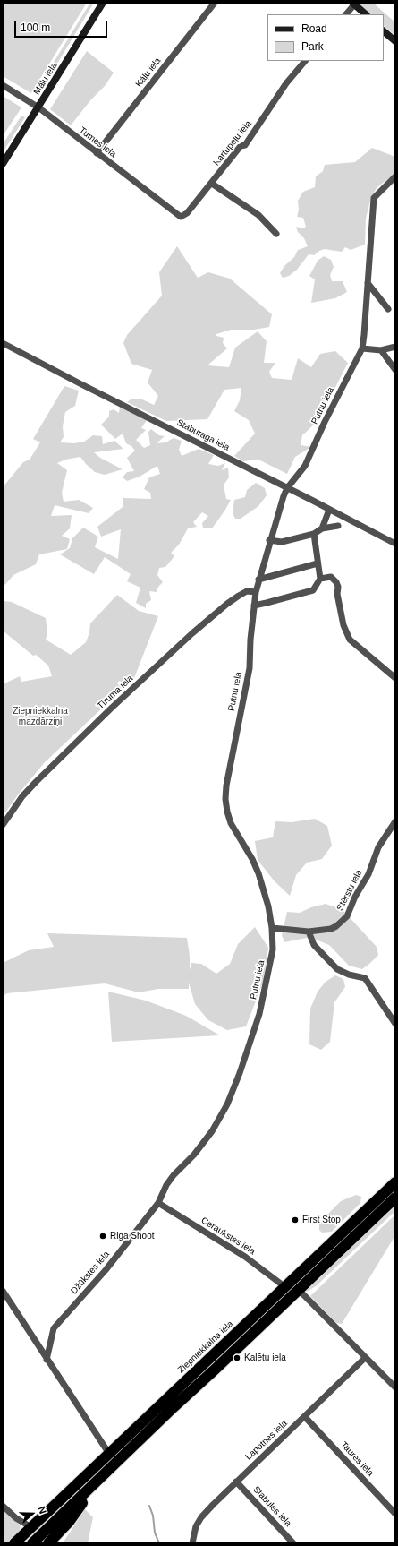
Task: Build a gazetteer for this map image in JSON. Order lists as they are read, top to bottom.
{
  "streets": {
    "highway": ["Ziepniekkalna iela"],
    "street": [
      "Kāļu iela",
      "Mālu iela",
      "Tumes iela",
      "Kartupeļu iela",
      "Putnu iela",
      "Staburaga iela",
      "Tīruma iela",
      "Stērstu iela",
      "Ceraukstes iela",
      "Džūkstes iela",
      "Lapotnes iela",
      "Taures iela",
      "Stabules iela"
    ]
  },
  "crossings": [
    ["Kāļu iela", "Tumes iela"],
    ["Mālu iela", "Tumes iela"],
    ["Tumes iela", "Kartupeļu iela"],
    ["Putnu iela", "Staburaga iela"],
    ["Putnu iela", "Tīruma iela"],
    ["Putnu iela", "Stērstu iela"],
    ["Putnu iela", "Ceraukstes iela"],
    ["Putnu iela", "Džūkstes iela"],
    ["Ceraukstes iela", "Džūkstes iela"],
    ["Ceraukstes iela", "Ziepniekkalna iela"],
    ["Lapotnes iela", "Taures iela"],
    ["Lapotnes iela", "Stabules iela"]
  ],
  "parks": ["Ziepniekkalna mazdārziņi"],
  "places": ["First Stop", "Riga Shoot", "Kalētu iela"],
  "legend": ["Road", "Park"],
  "scale_bar": "100 m",
  "north": "right"
}
